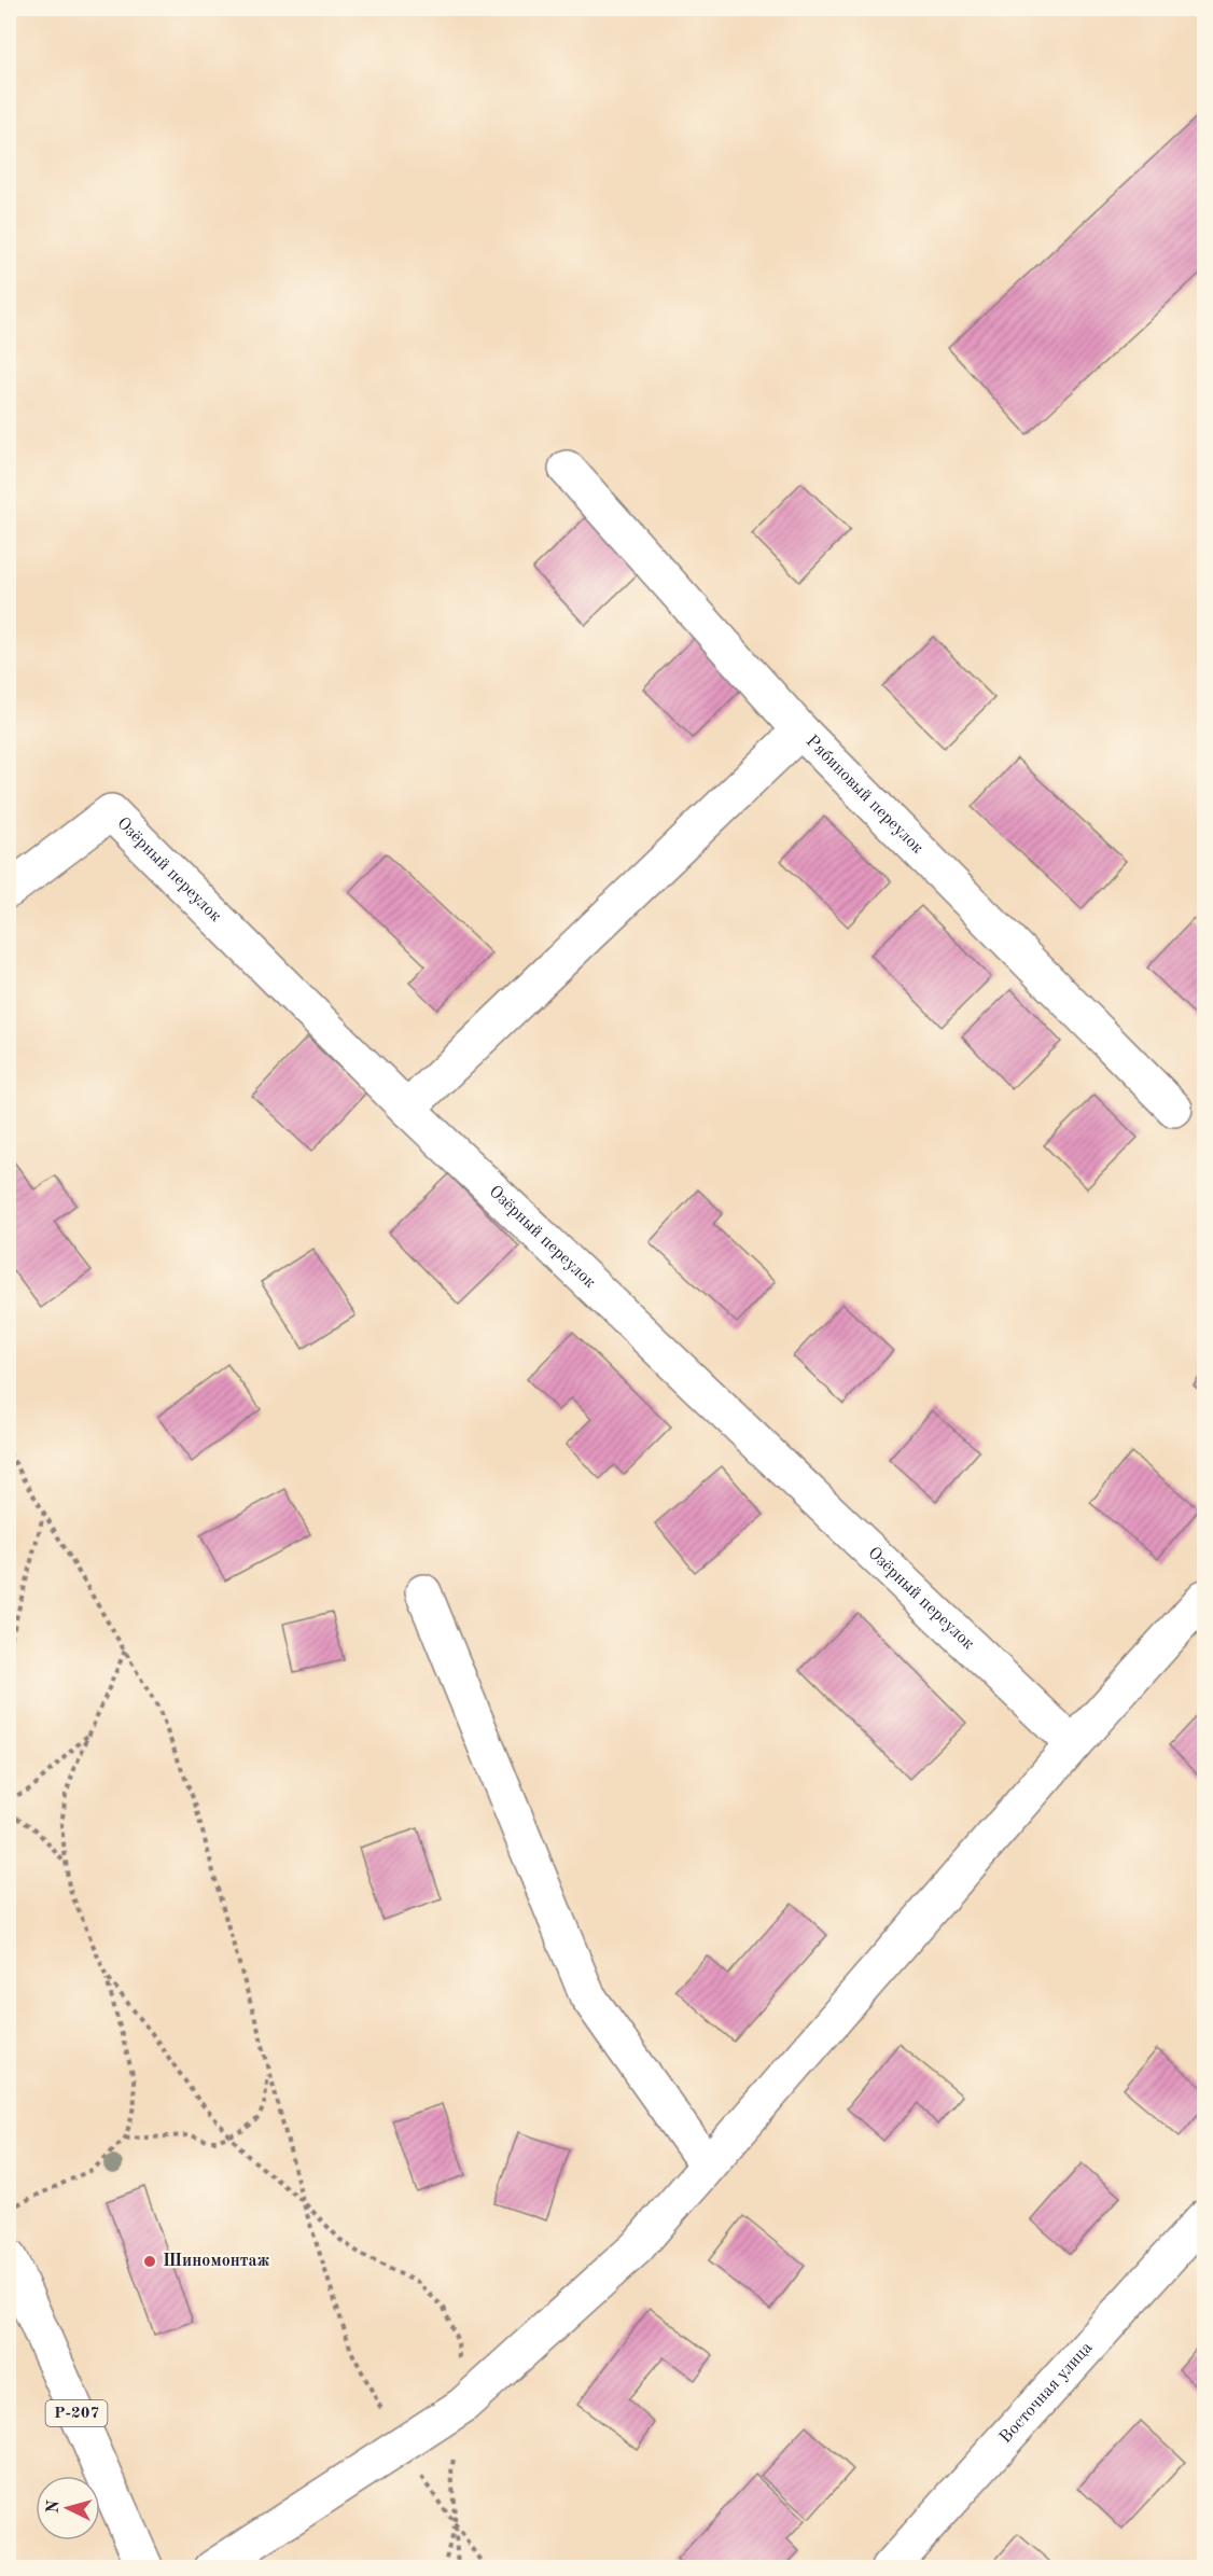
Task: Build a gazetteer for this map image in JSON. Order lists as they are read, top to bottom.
{
  "streets": {
    "street": [
      "Рябиновый переулок",
      "Озёрный переулок",
      "Восточная улица",
      "Р-207"
    ]
  },
  "places": ["Шиномонтаж"],
  "north": "left"
}
